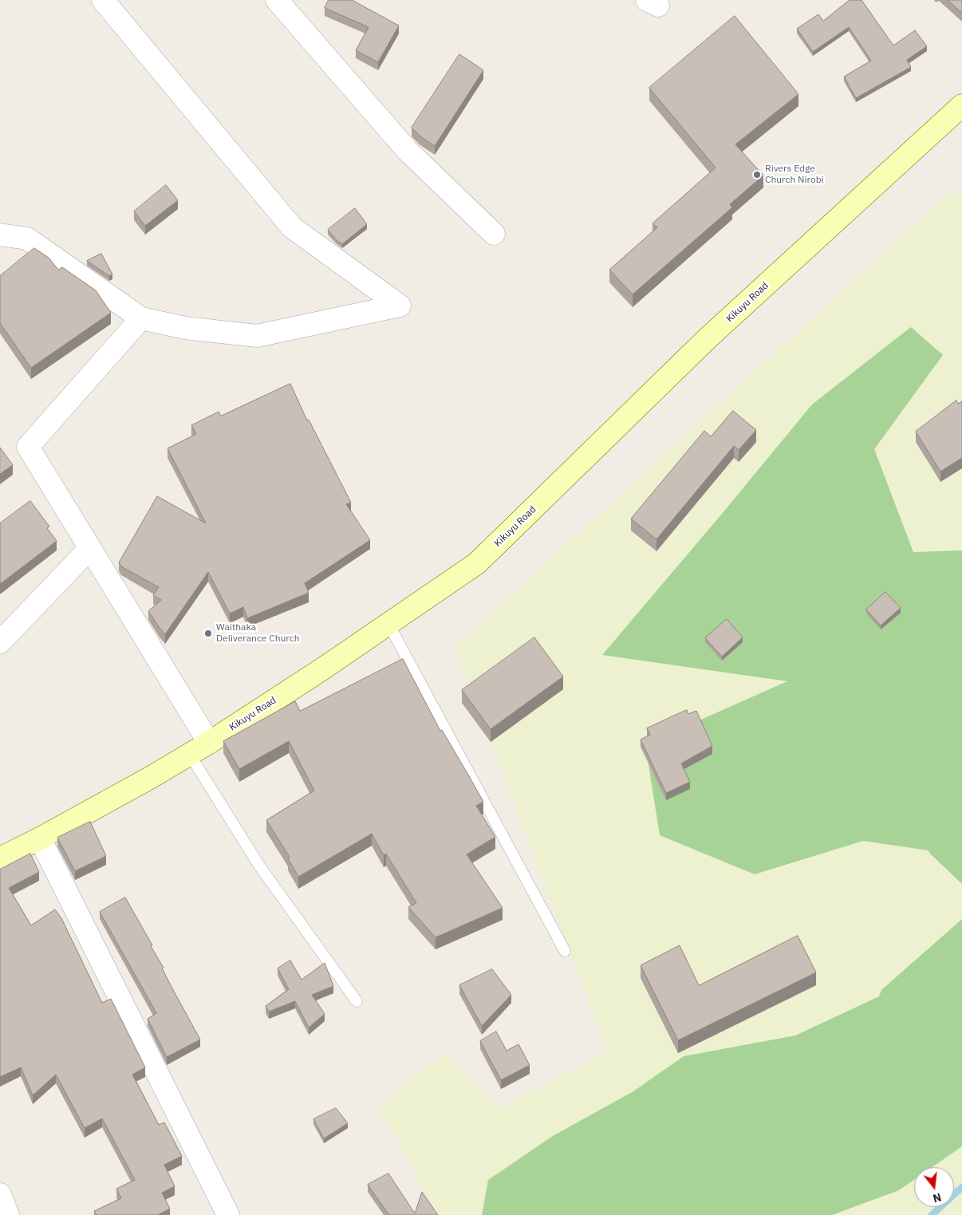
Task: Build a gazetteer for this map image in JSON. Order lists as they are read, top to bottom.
{
  "streets": {
    "main road": ["Kikuyu Road"]
  },
  "places": ["Rivers Edge Church Nirobi", "Waithaka Deliverance Church"],
  "north": "bottom"
}
